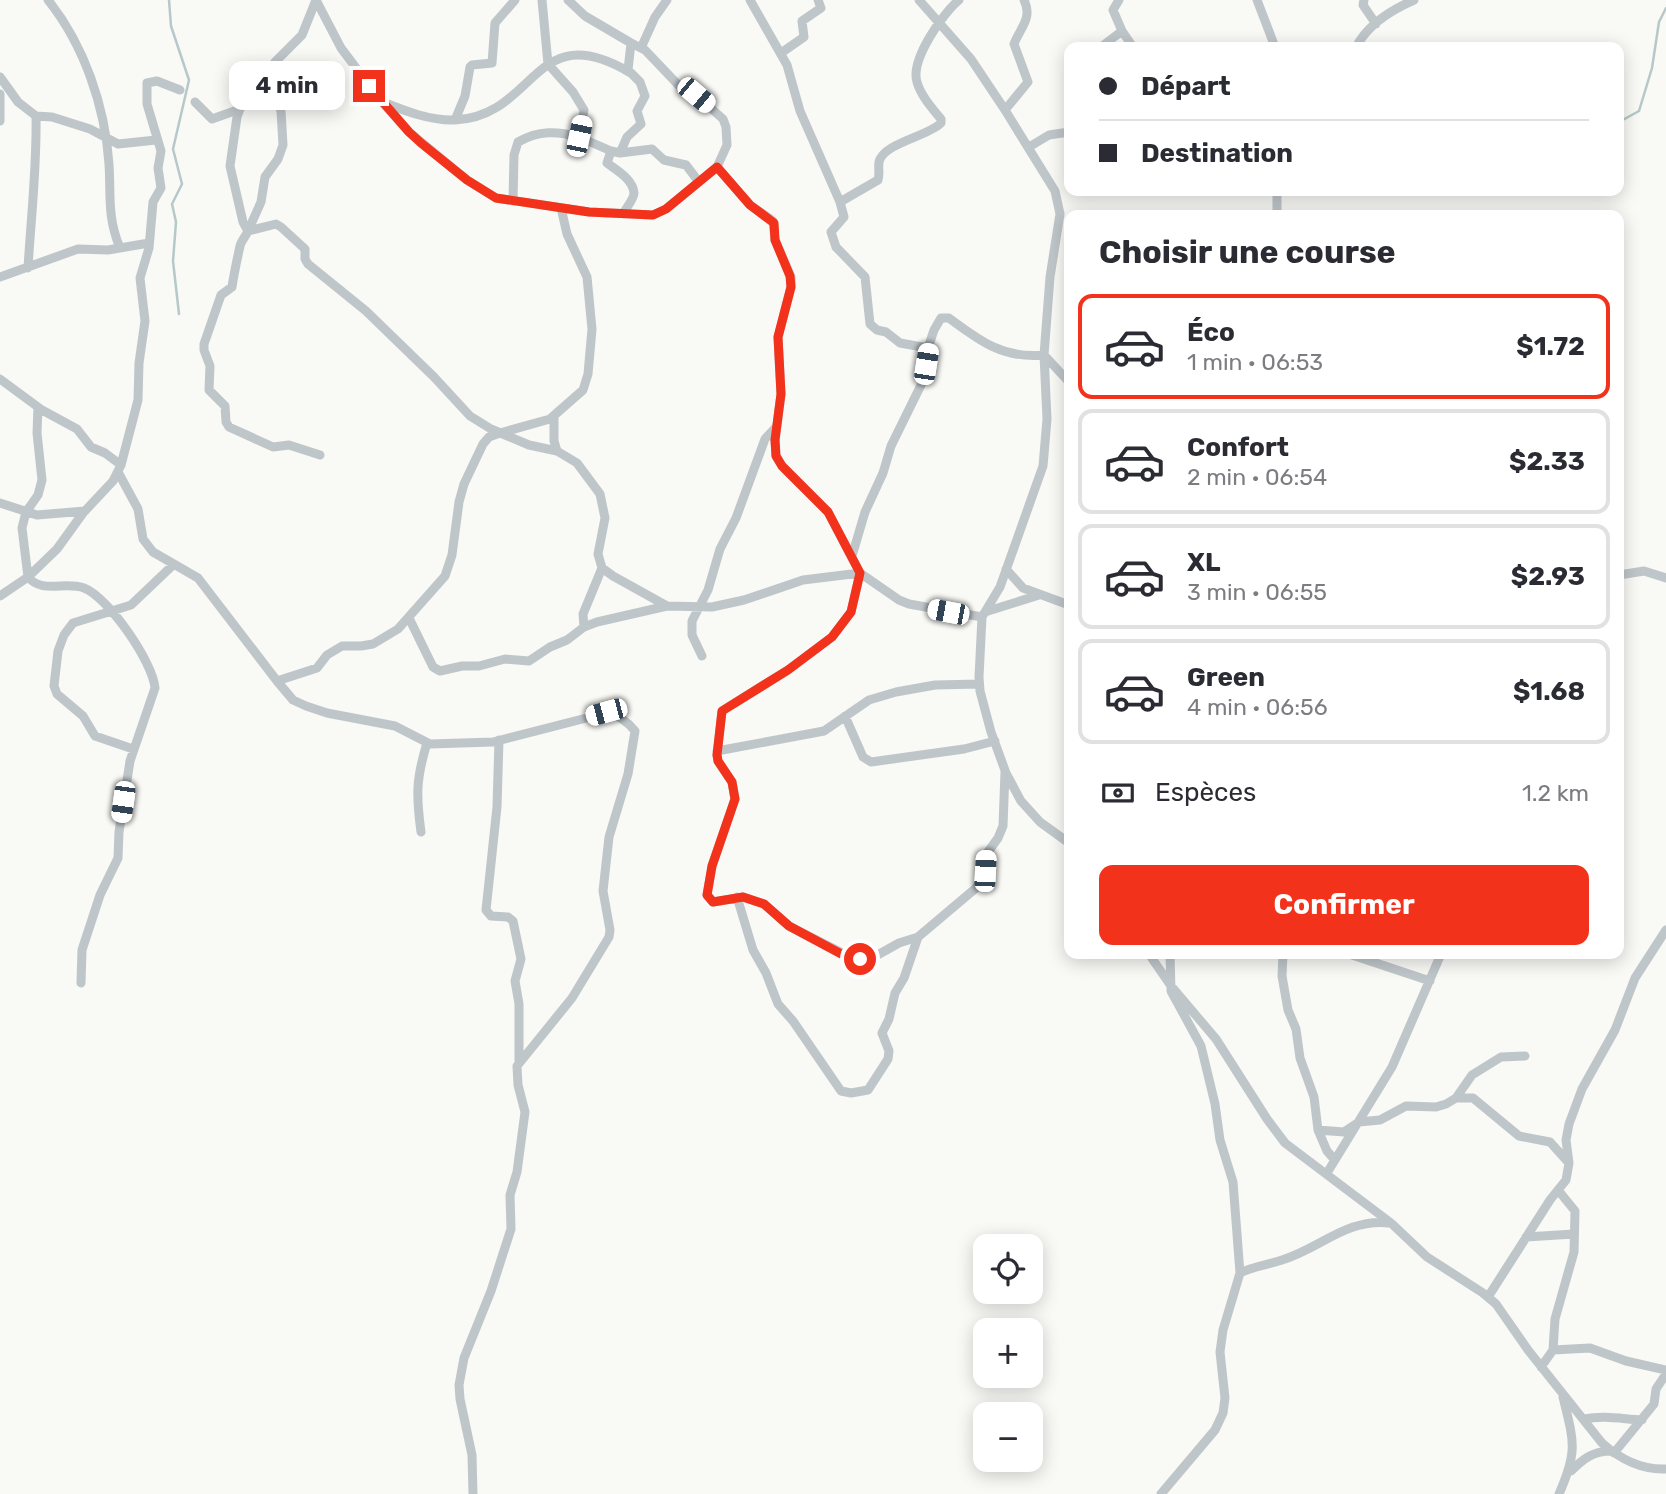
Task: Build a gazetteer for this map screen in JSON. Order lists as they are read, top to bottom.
{
  "page": {
    "banner": ["Départ", "Destination"],
    "bubble": "4 min",
    "heading": "Choisir une course",
    "list": [
      {
        "name": "Éco",
        "note": "1 min · 06:53",
        "value": "$1.72"
      },
      {
        "name": "Confort",
        "note": "2 min · 06:54",
        "value": "$2.33"
      },
      {
        "name": "XL",
        "note": "3 min · 06:55",
        "value": "$2.93"
      },
      {
        "name": "Green",
        "note": "4 min · 06:56",
        "value": "$1.68"
      }
    ],
    "pay": ["Espèces", "1.2 km"],
    "buttons": "Confirmer",
    "map_buttons": ["+", "−"]
  }
}
